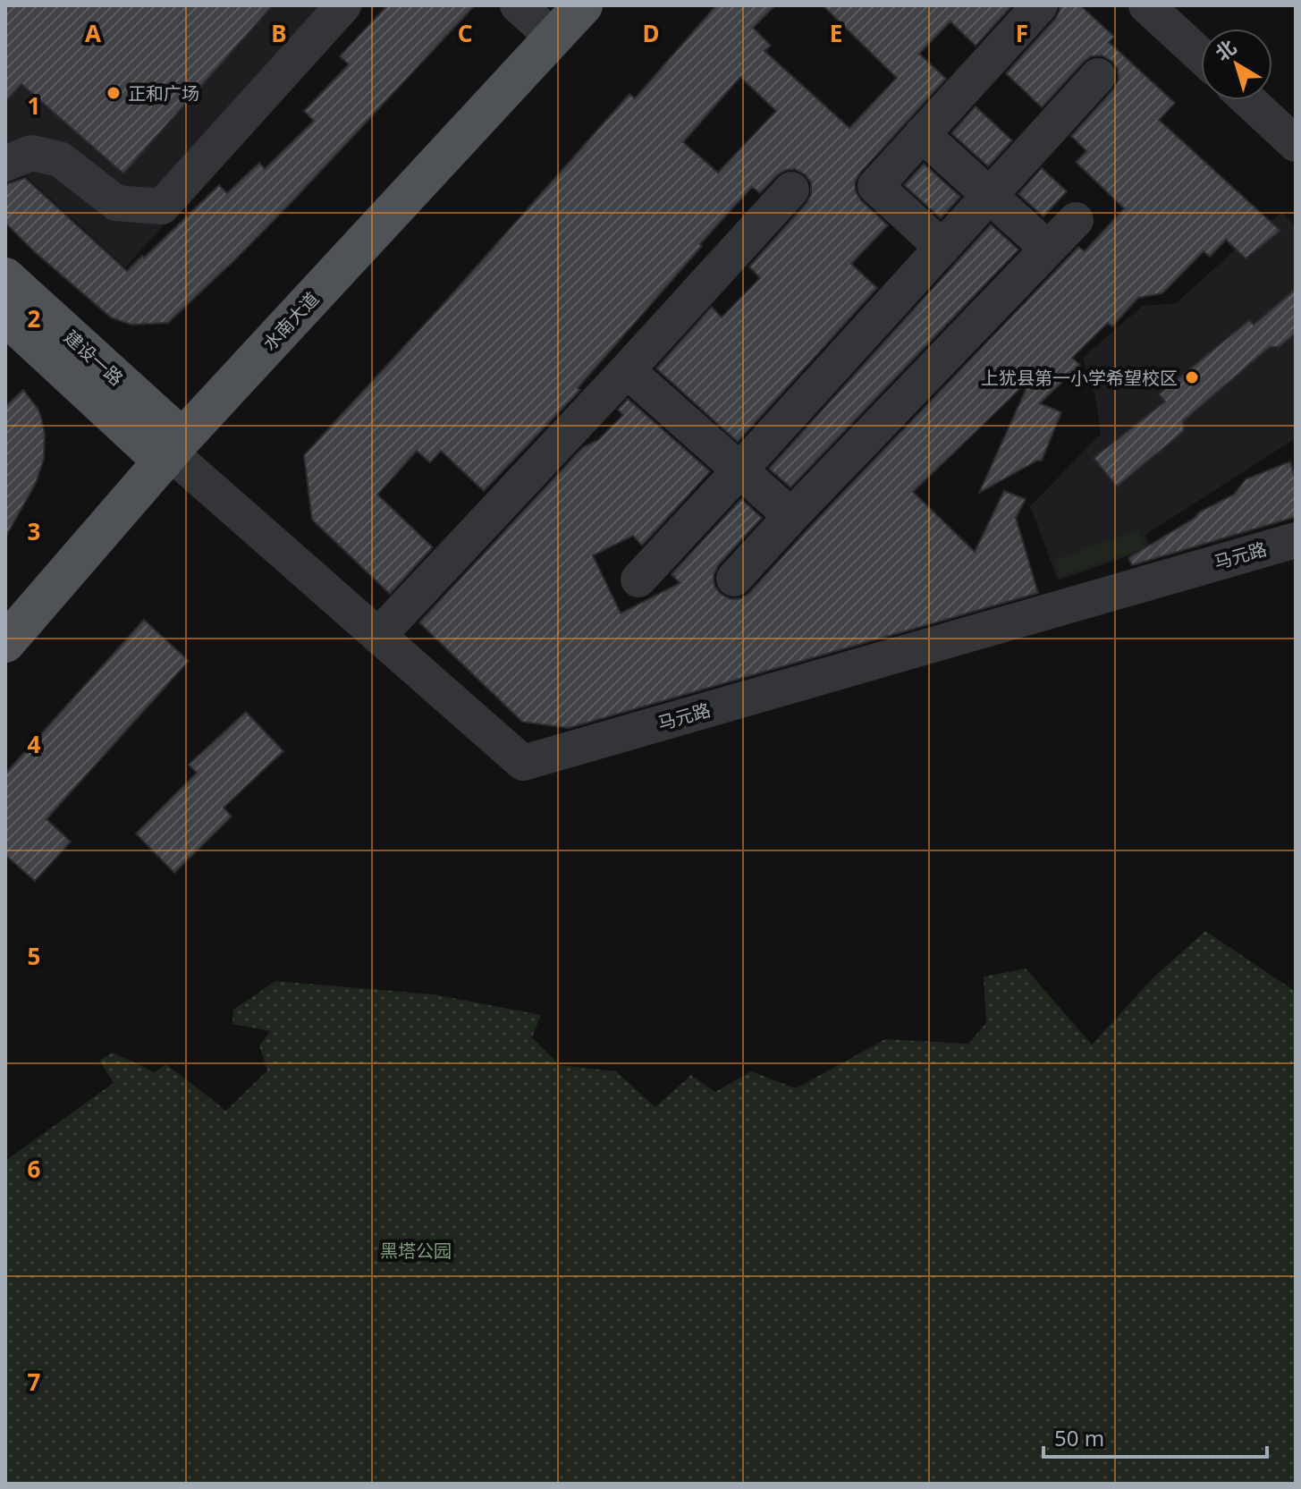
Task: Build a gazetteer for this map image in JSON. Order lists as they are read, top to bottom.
{
  "streets": {
    "main road": ["水南大道", "建设一路"],
    "street": ["马元路"]
  },
  "crossings": [
    ["水南大道", "建设一路"],
    ["水南大道", "马元路"],
    ["建设一路", "马元路"]
  ],
  "parks": ["黑塔公园"],
  "places": ["正和广场", "上犹县第一小学希望校区"],
  "scale_bar": "50 m",
  "north": "top left",
  "grid": {
    "columns": [
      "A",
      "B",
      "C",
      "D",
      "E",
      "F"
    ],
    "rows": [
      "1",
      "2",
      "3",
      "4",
      "5",
      "6",
      "7"
    ]
  }
}
